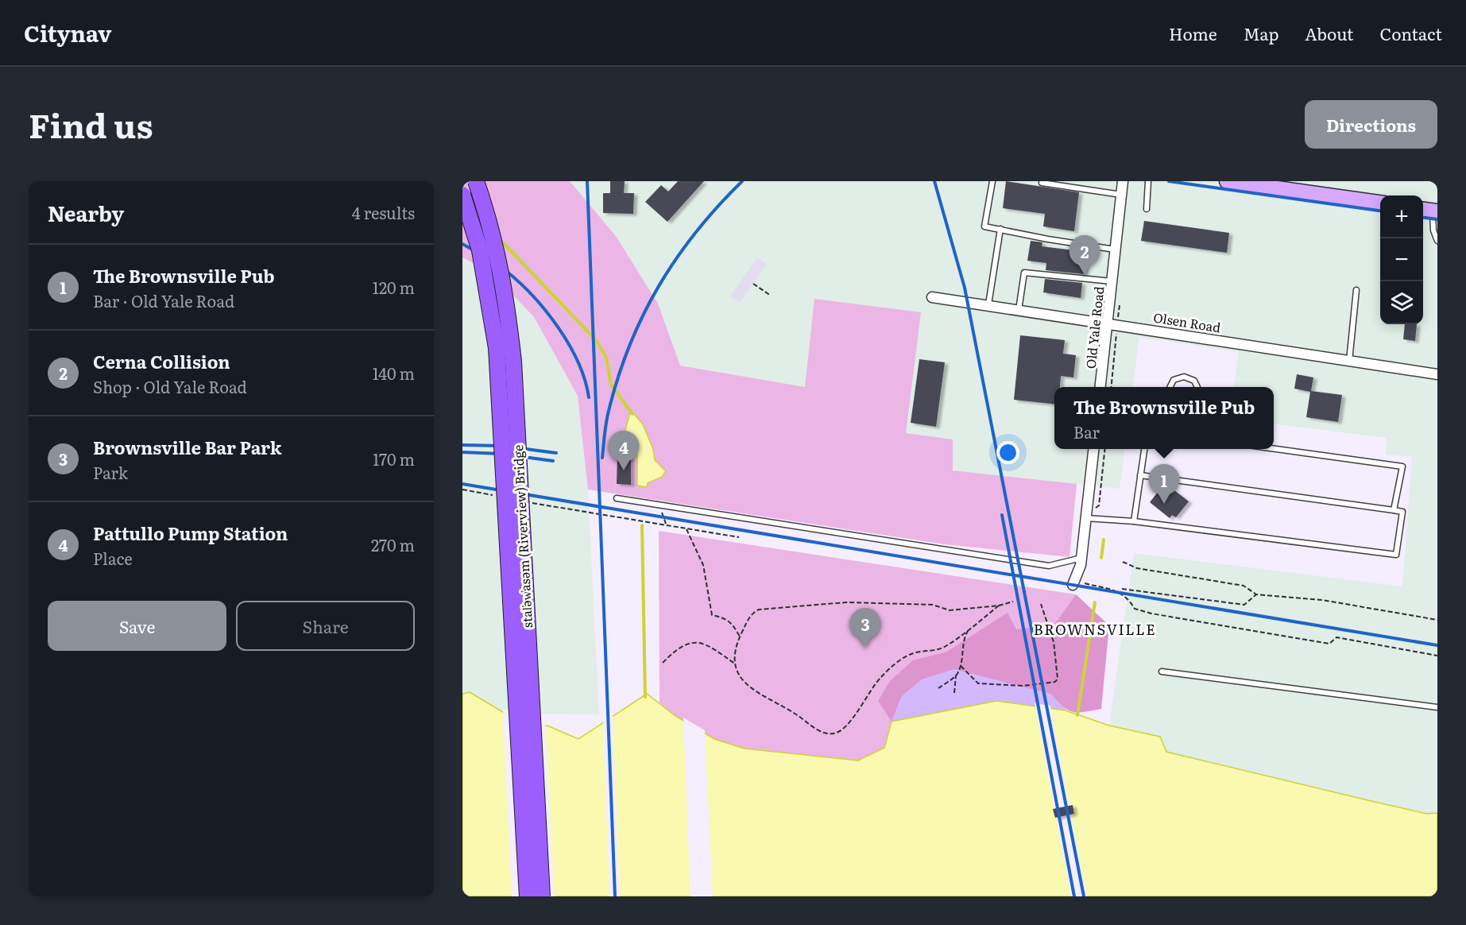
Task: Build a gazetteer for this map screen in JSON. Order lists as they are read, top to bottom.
{
  "streets": {
    "main road": ["stal̕əw̓asəm (Riverview) Bridge"],
    "street": ["Olsen Road", "Old Yale Road"]
  },
  "crossings": [
    ["Olsen Road", "Old Yale Road"]
  ],
  "districts": ["BROWNSVILLE"],
  "page": {
    "header": "Citynav",
    "nav": [
      "Home",
      "Map",
      "About",
      "Contact"
    ],
    "title": "Find us",
    "buttons": [
      "Directions",
      ["Save", "Share"]
    ],
    "heading": ["Nearby", "4 results"],
    "map_buttons": ["+", "−"],
    "pins": [
      "2",
      "4",
      "1",
      "3"
    ],
    "list": [
      {
        "mark": "1",
        "name": "The Brownsville Pub",
        "note": "Bar · Old Yale Road",
        "value": "120 m"
      },
      {
        "mark": "2",
        "name": "Cerna Collision",
        "note": "Shop · Old Yale Road",
        "value": "140 m"
      },
      {
        "mark": "3",
        "name": "Brownsville Bar Park",
        "note": "Park",
        "value": "170 m"
      },
      {
        "mark": "4",
        "name": "Pattullo Pump Station",
        "note": "Place",
        "value": "270 m"
      }
    ],
    "popup": ["The Brownsville Pub", "Bar"]
  }
}
